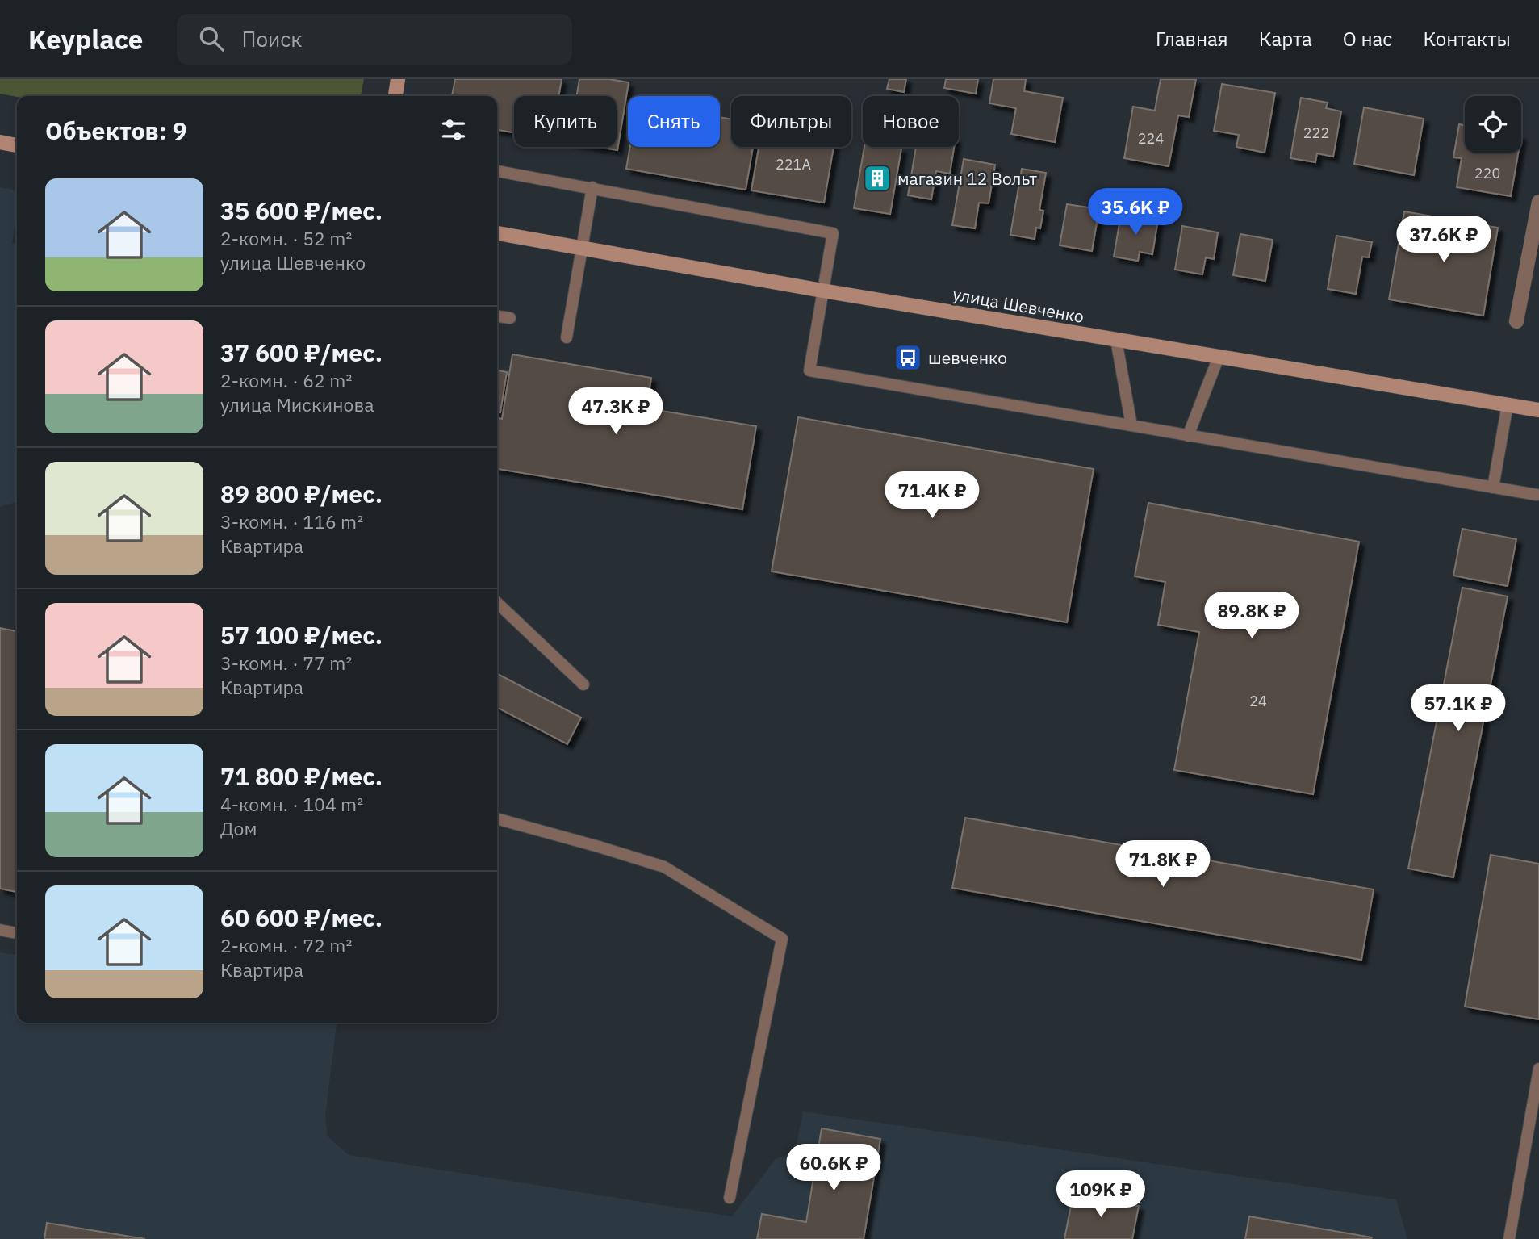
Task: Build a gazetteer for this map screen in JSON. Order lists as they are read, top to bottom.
{
  "streets": {
    "main road": ["улица Шевченко"]
  },
  "places": {
    "building": ["магазин 12 Вольт"],
    "bus stop": ["шевченко"]
  },
  "house_numbers": [
    "222",
    "224",
    "221А",
    "220",
    "24"
  ],
  "page": {
    "header": "Keyplace",
    "search": "Поиск",
    "nav": [
      "Главная",
      "Карта",
      "О нас",
      "Контакты"
    ],
    "chip": [
      "Купить",
      "Снять",
      "Фильтры",
      "Новое"
    ],
    "heading": "Объектов: 9",
    "list": [
      {
        "name": "35 600 ₽/мес.",
        "note": "2-комн. · 52 m² · улица Шевченко"
      },
      {
        "name": "37 600 ₽/мес.",
        "note": "2-комн. · 62 m² · улица Мискинова"
      },
      {
        "name": "89 800 ₽/мес.",
        "note": "3-комн. · 116 m² · Квартира"
      },
      {
        "name": "57 100 ₽/мес.",
        "note": "3-комн. · 77 m² · Квартира"
      },
      {
        "name": "71 800 ₽/мес.",
        "note": "4-комн. · 104 m² · Дом"
      },
      {
        "name": "60 600 ₽/мес.",
        "note": "2-комн. · 72 m² · Квартира"
      }
    ],
    "price": [
      "35.6K ₽",
      "37.6K ₽",
      "47.3K ₽",
      "71.4K ₽",
      "89.8K ₽",
      "57.1K ₽",
      "71.8K ₽",
      "60.6K ₽",
      "109K ₽"
    ]
  }
}
